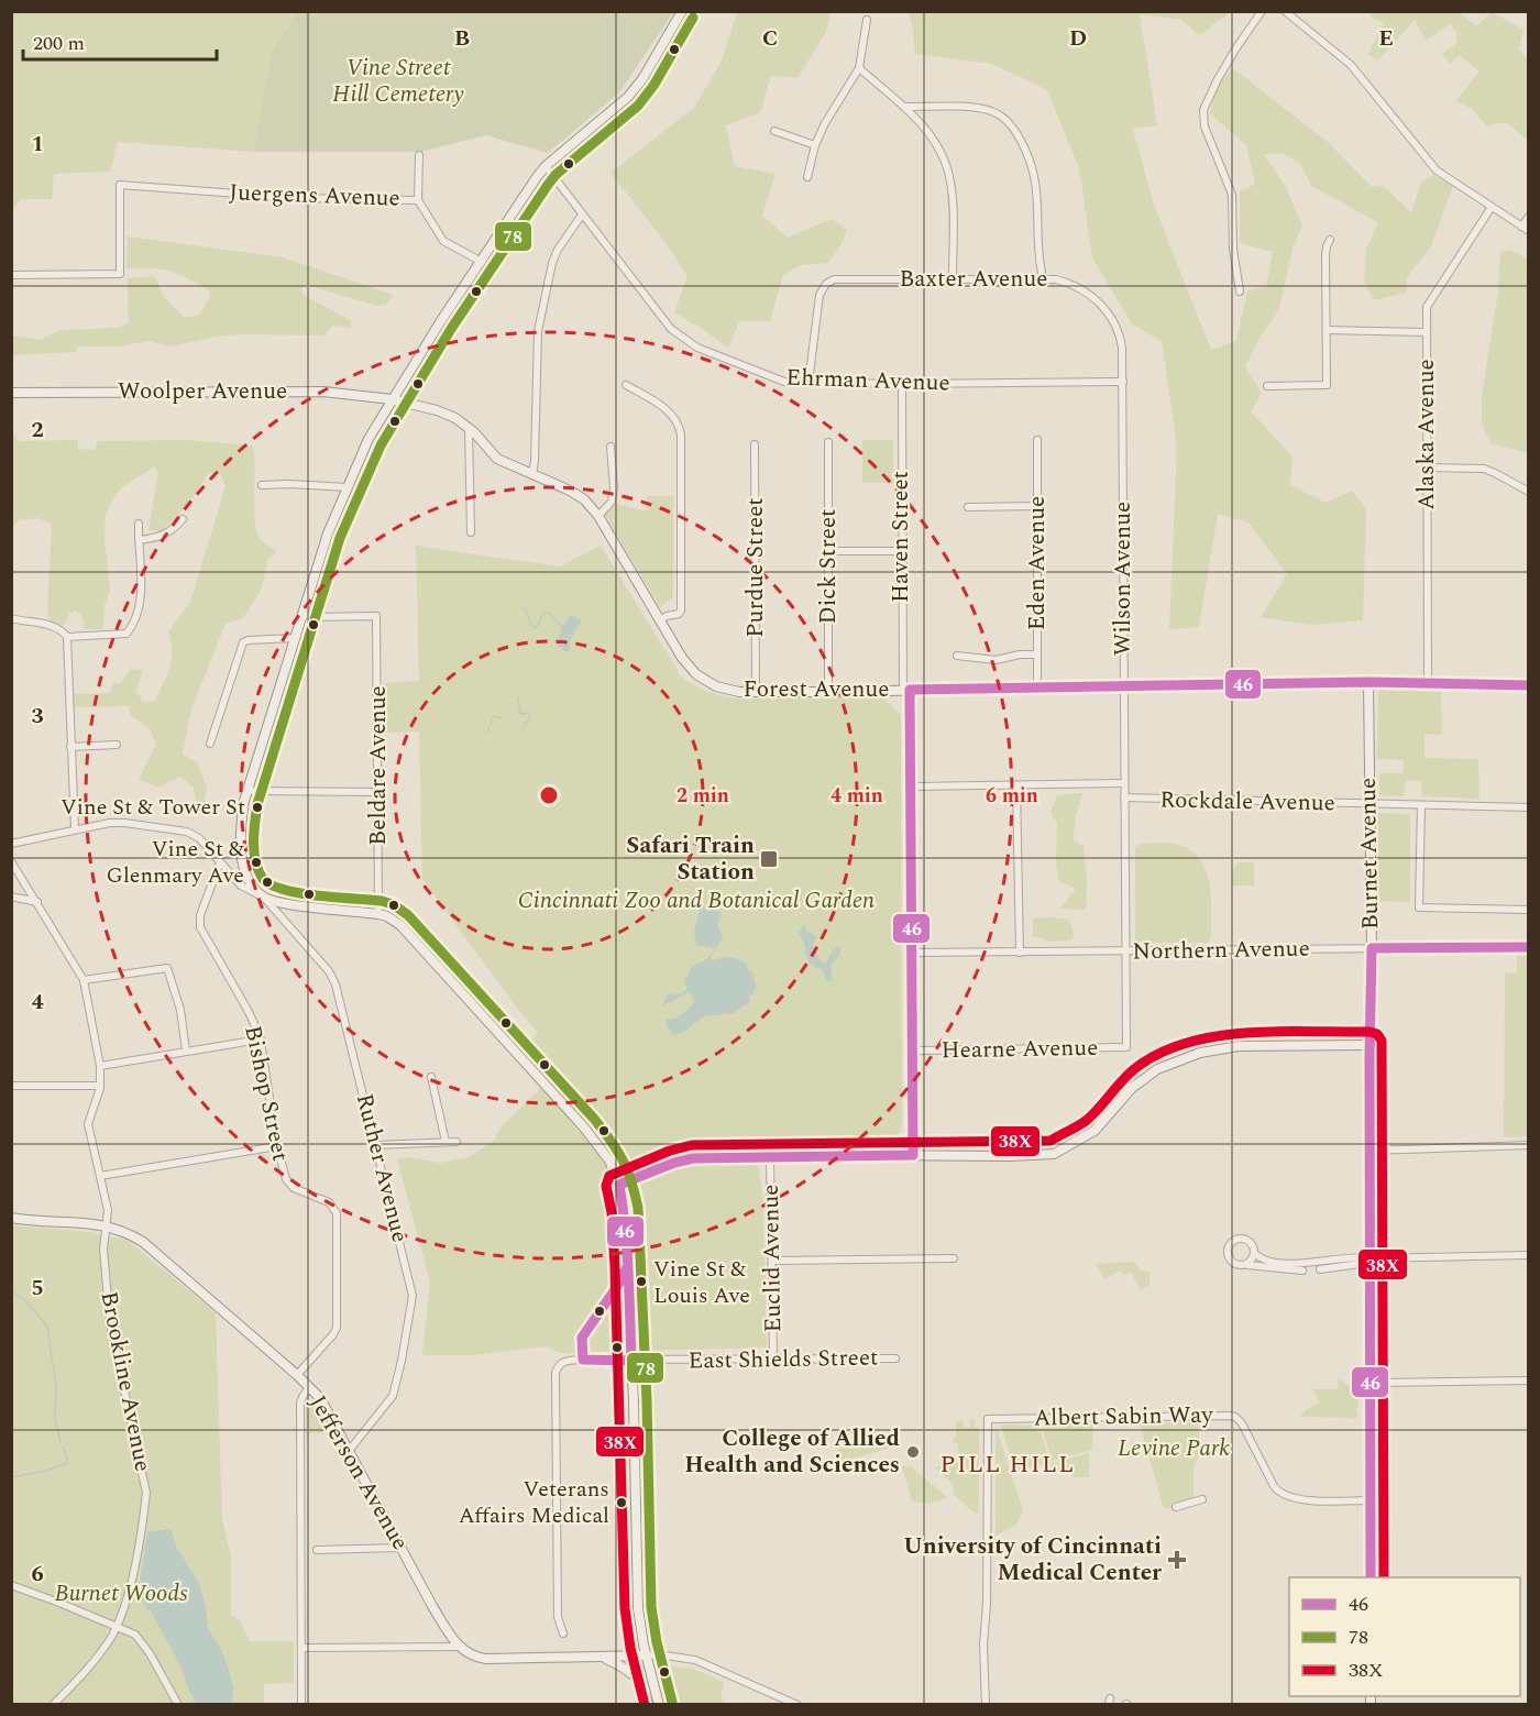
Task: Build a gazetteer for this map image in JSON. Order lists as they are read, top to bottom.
{
  "streets": {
    "street": [
      "Juergens Avenue",
      "Baxter Avenue",
      "Ehrman Avenue",
      "Woolper Avenue",
      "Alaska Avenue",
      "Haven Street",
      "Eden Avenue",
      "Dick Street",
      "Purdue Street",
      "Wilson Avenue",
      "Forest Avenue",
      "Beldare Avenue",
      "Rockdale Avenue",
      "Burnet Avenue",
      "Northern Avenue",
      "Hearne Avenue",
      "Bishop Street",
      "Ruther Avenue",
      "Euclid Avenue",
      "East Shields Street",
      "Brookline Avenue",
      "Albert Sabin Way",
      "Jefferson Avenue"
    ]
  },
  "crossings": [
    ["Baxter Avenue", "Ehrman Avenue"],
    ["Baxter Avenue", "Wilson Avenue"],
    ["Ehrman Avenue", "Haven Street"],
    ["Ehrman Avenue", "Wilson Avenue"],
    ["Woolper Avenue", "Forest Avenue"],
    ["Alaska Avenue", "Forest Avenue"],
    ["Haven Street", "Forest Avenue"],
    ["Haven Street", "Northern Avenue"],
    ["Haven Street", "Hearne Avenue"],
    ["Eden Avenue", "Forest Avenue"],
    ["Dick Street", "Forest Avenue"],
    ["Purdue Street", "Forest Avenue"],
    ["Wilson Avenue", "Forest Avenue"],
    ["Wilson Avenue", "Rockdale Avenue"],
    ["Wilson Avenue", "Northern Avenue"],
    ["Wilson Avenue", "Hearne Avenue"],
    ["Forest Avenue", "Burnet Avenue"],
    ["Rockdale Avenue", "Burnet Avenue"],
    ["Burnet Avenue", "Northern Avenue"],
    ["Burnet Avenue", "Albert Sabin Way"],
    ["Bishop Street", "Ruther Avenue"],
    ["Bishop Street", "Jefferson Avenue"],
    ["Ruther Avenue", "Jefferson Avenue"],
    ["Euclid Avenue", "East Shields Street"],
    ["Brookline Avenue", "Jefferson Avenue"]
  ],
  "districts": ["PILL HILL"],
  "parks": [
    "Vine Street Hill Cemetery",
    "Cincinnati Zoo and Botanical Garden",
    "Levine Park",
    "Burnet Woods"
  ],
  "places": {
    "other": [
      "Vine St & Tower St",
      "Vine St & Glenmary Ave",
      "Vine St & Louis Ave",
      "College of Allied Health and Sciences",
      "Veterans Affairs Medical"
    ],
    "transit": ["Safari Train Station"],
    "health": ["University of Cincinnati Medical Center"]
  },
  "lines": ["transit line 78", "transit line 46", "transit line 38X"],
  "legend": ["46", "78", "38X"],
  "scale_bar": "200 m",
  "grid": {
    "columns": [
      "B",
      "C",
      "D",
      "E"
    ],
    "rows": [
      "1",
      "2",
      "3",
      "4",
      "5",
      "6"
    ]
  },
  "rings": ["2 min", "4 min", "6 min"]
}
